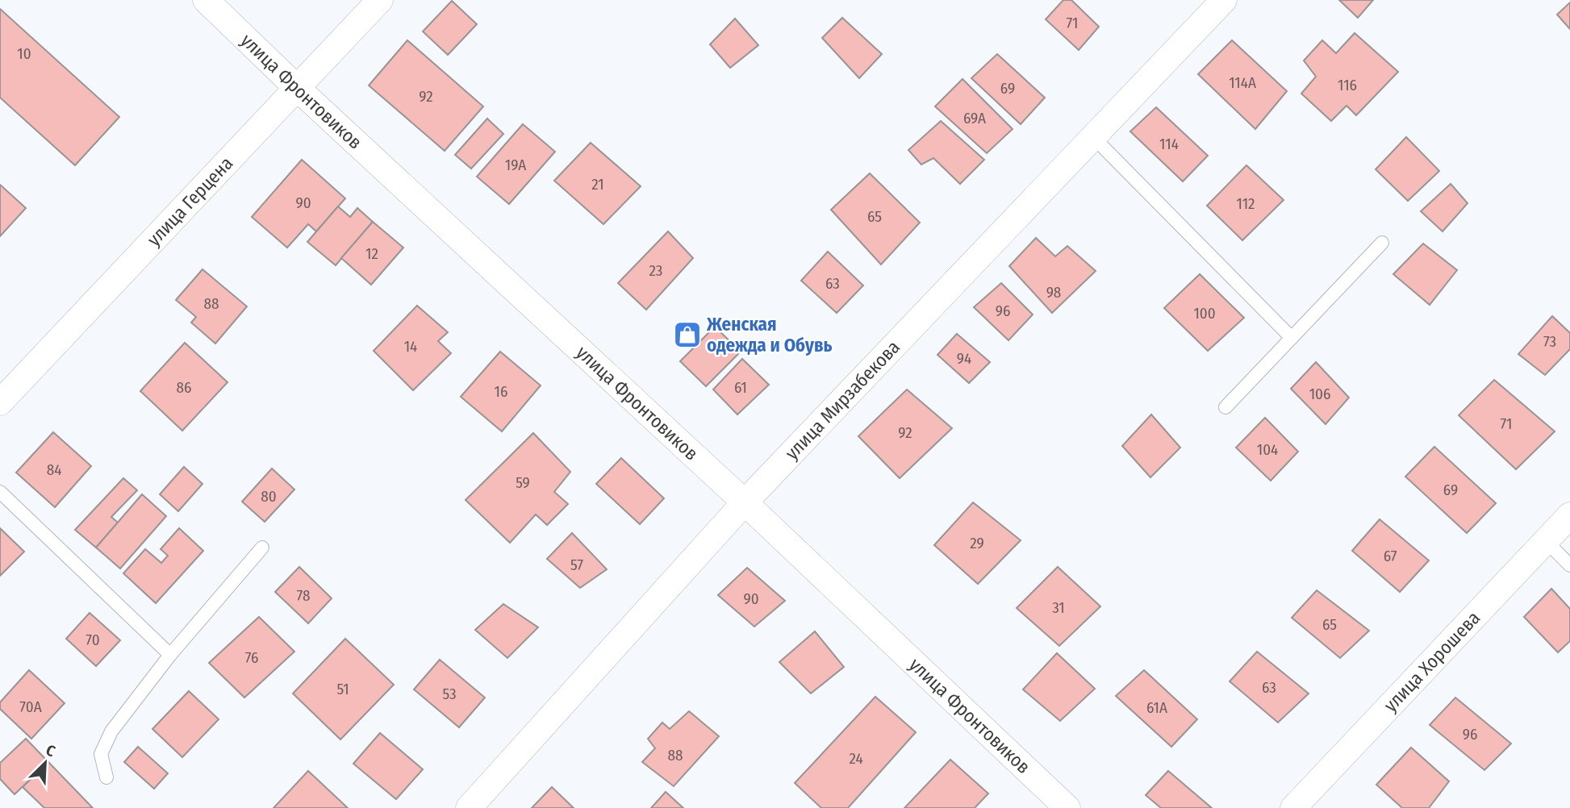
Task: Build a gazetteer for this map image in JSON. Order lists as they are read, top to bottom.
{
  "streets": {
    "street": [
      "улица Фронтовиков",
      "улица Герцена",
      "улица Мирзабекова",
      "улица Хорошева"
    ]
  },
  "crossings": [
    ["улица Фронтовиков", "улица Герцена"],
    ["улица Фронтовиков", "улица Мирзабекова"]
  ],
  "places": {
    "shop": ["Женская одежда и Обувь"]
  },
  "house_numbers": [
    "71",
    "10",
    "114А",
    "116",
    "69",
    "92",
    "69А",
    "114",
    "19А",
    "21",
    "90",
    "112",
    "65",
    "12",
    "23",
    "63",
    "98",
    "88",
    "96",
    "100",
    "73",
    "14",
    "94",
    "86",
    "61",
    "16",
    "106",
    "71",
    "92",
    "104",
    "84",
    "59",
    "69",
    "80",
    "29",
    "67",
    "57",
    "78",
    "90",
    "31",
    "65",
    "70",
    "76",
    "63",
    "51",
    "53",
    "70А",
    "61А",
    "96",
    "88",
    "24"
  ],
  "north": "top right"
}
